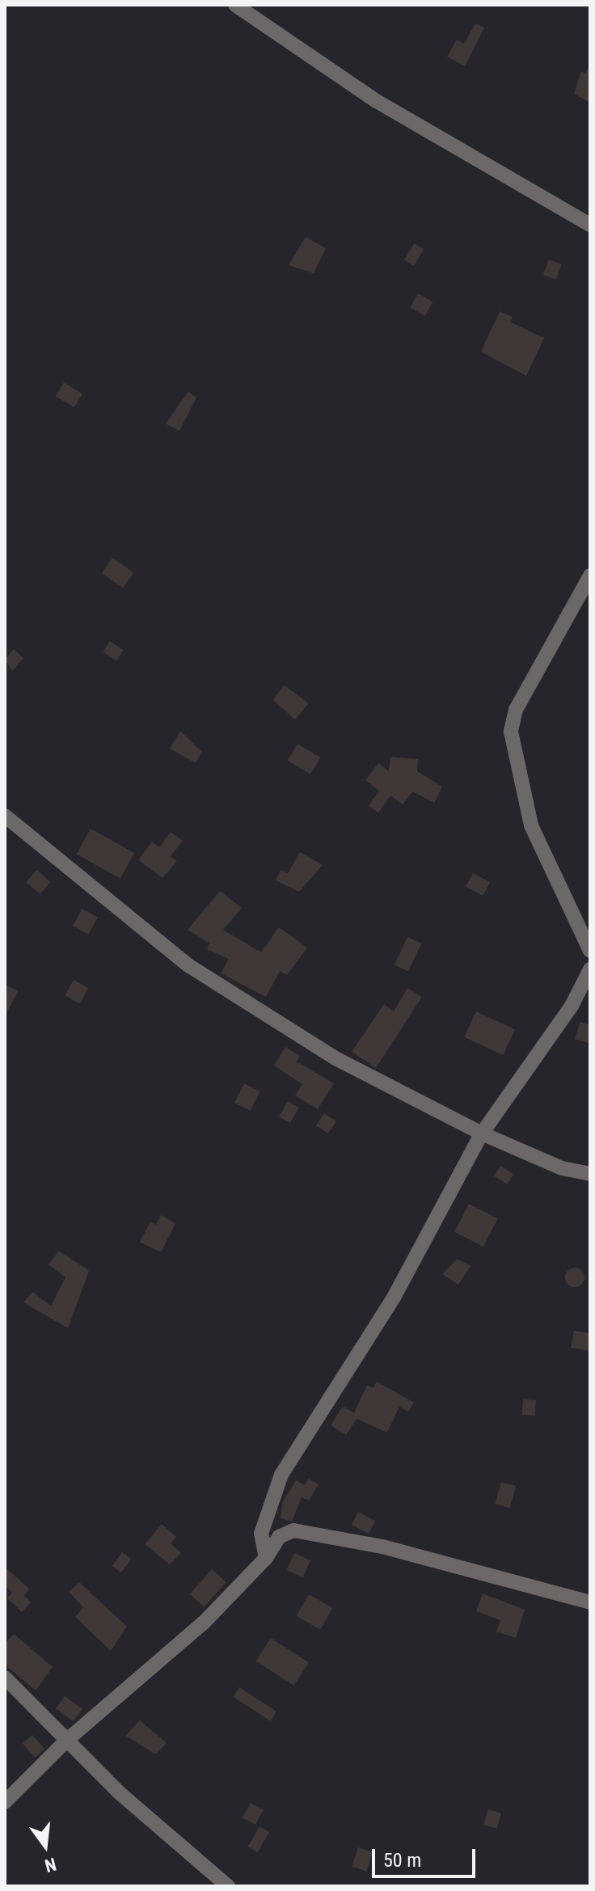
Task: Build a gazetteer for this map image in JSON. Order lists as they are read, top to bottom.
{
  "scale_bar": "50 m",
  "north": "bottom"
}
